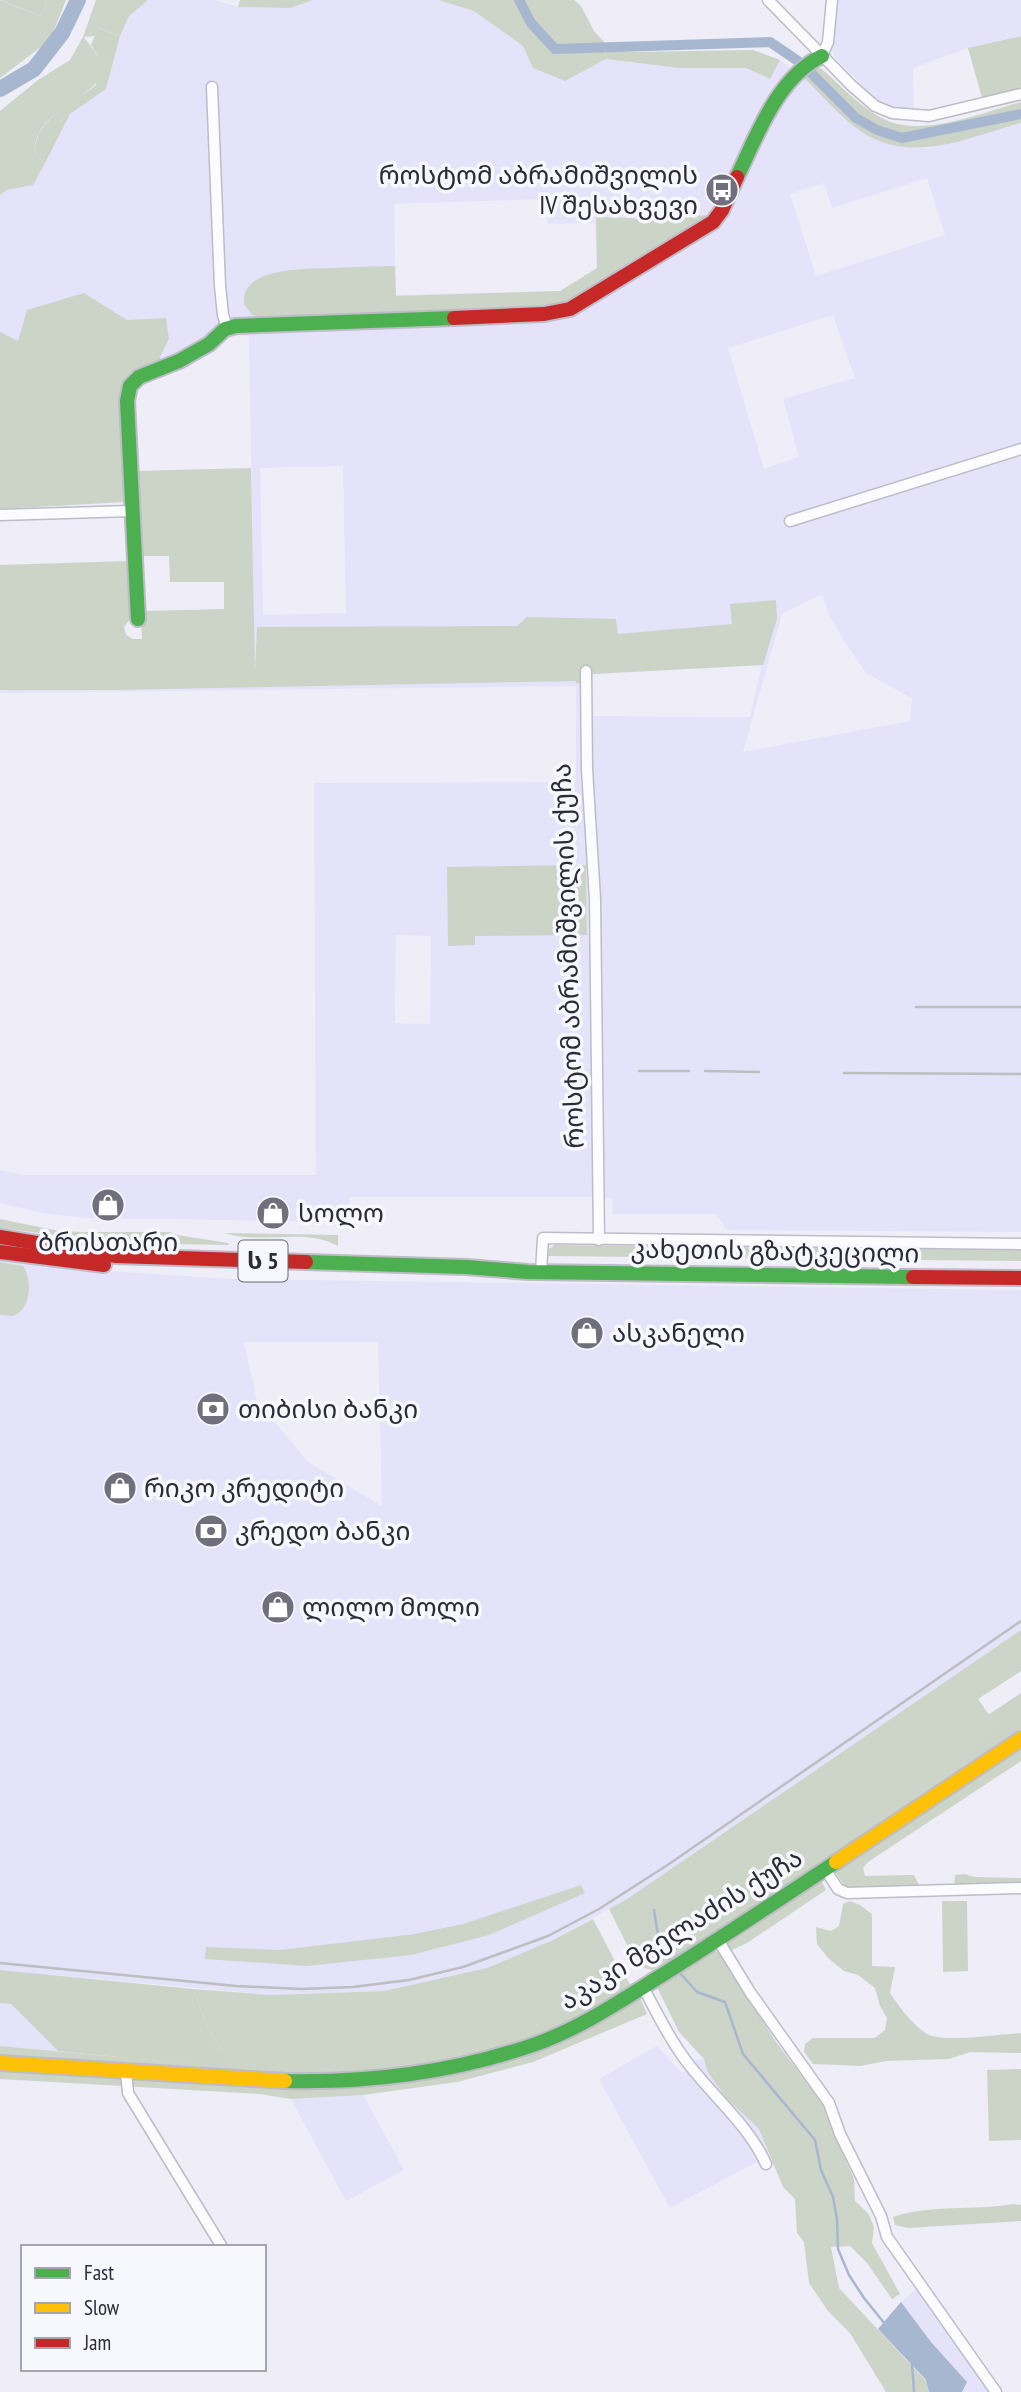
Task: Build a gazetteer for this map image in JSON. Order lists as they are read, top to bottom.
{
  "streets": {
    "main road": ["კახეთის გზატკეცილი", "ს 5", "აკაკი მგელაძის ქუჩა"],
    "street": ["როსტომ აბრამიშვილის ქუჩა"]
  },
  "places": {
    "bus stop": ["როსტომ აბრამიშვილის IV შესახვევი"],
    "shop": [
      "ბრისთარი",
      "სოლო",
      "ასკანელი",
      "რიკო კრედიტი",
      "ლილო მოლი"
    ],
    "bank": ["თიბისი ბანკი", "კრედო ბანკი"]
  },
  "legend": ["Fast", "Slow", "Jam"]
}
